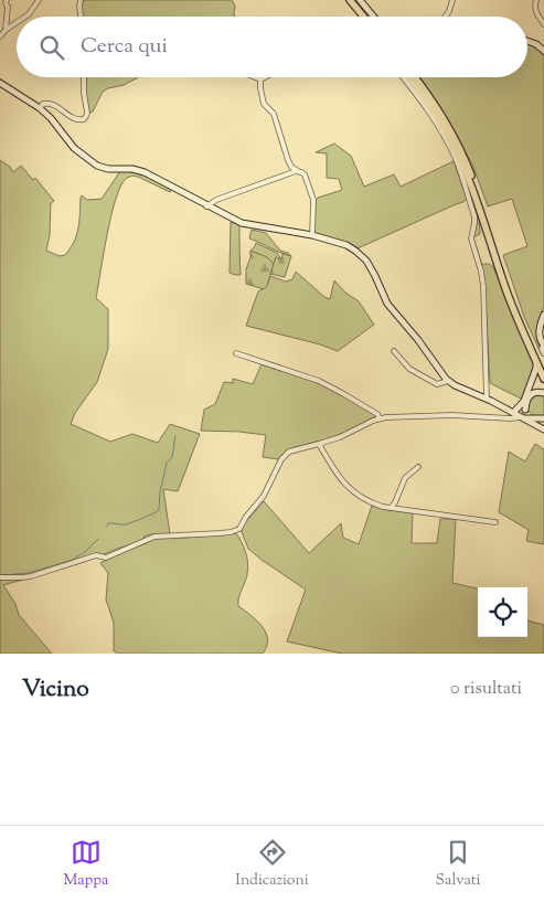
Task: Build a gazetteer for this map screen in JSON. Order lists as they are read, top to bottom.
{
  "page": {
    "search": "Cerca qui",
    "heading": ["Vicino", "0 risultati"],
    "nav": ["Mappa", "Indicazioni", "Salvati"]
  }
}
